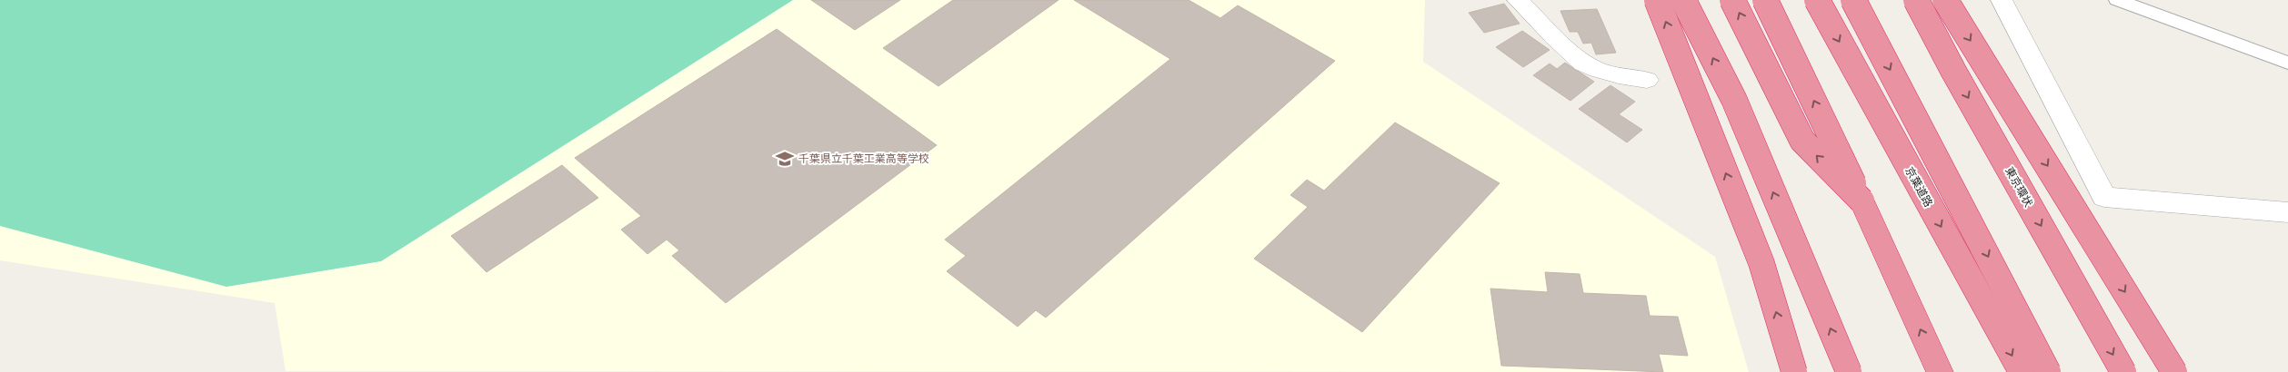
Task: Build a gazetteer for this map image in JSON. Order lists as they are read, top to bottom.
{
  "streets": {
    "highway": ["京葉道路", "東京環状"]
  },
  "places": {
    "school or university": ["千葉県立千葉工業高等学校"]
  }
}
